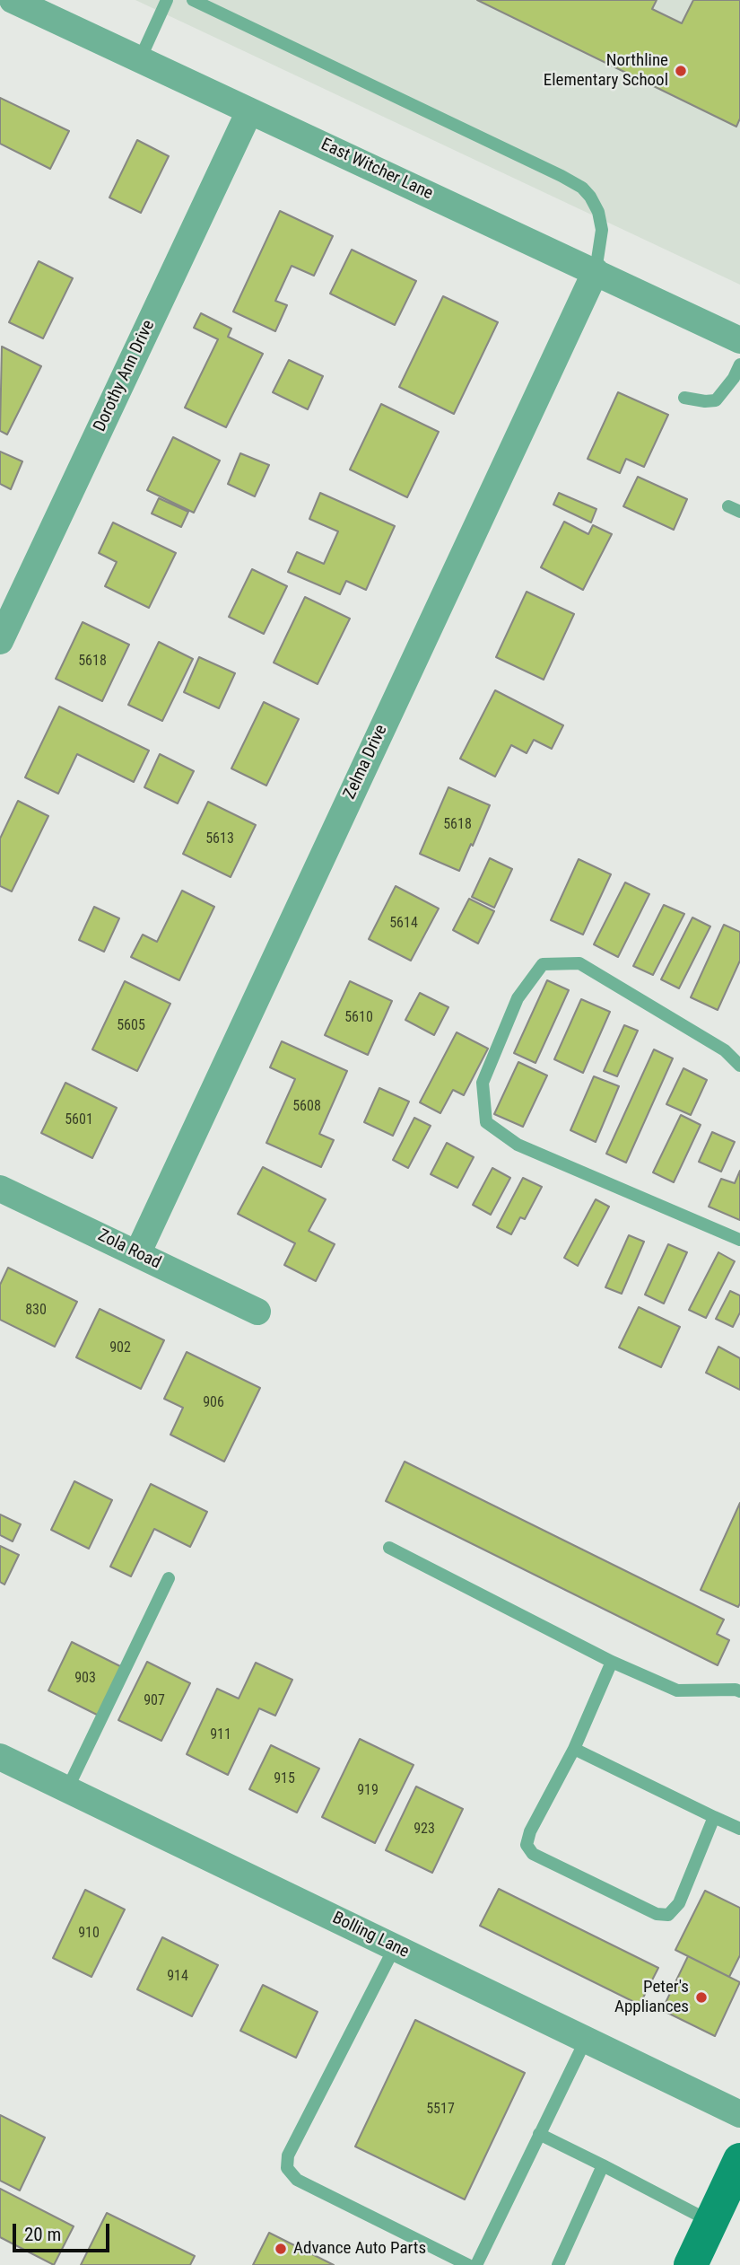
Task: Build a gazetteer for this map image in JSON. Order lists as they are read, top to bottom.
{
  "streets": {
    "street": [
      "East Witcher Lane",
      "Dorothy Ann Drive",
      "Zelma Drive",
      "Zola Road",
      "Bolling Lane"
    ]
  },
  "crossings": [
    ["East Witcher Lane", "Dorothy Ann Drive"],
    ["East Witcher Lane", "Zelma Drive"],
    ["Zelma Drive", "Zola Road"]
  ],
  "places": ["Northline Elementary School", "Peter's Appliances", "Advance Auto Parts"],
  "house_numbers": [
    "5618",
    "5618",
    "5613",
    "5614",
    "5610",
    "5605",
    "5608",
    "5601",
    "830",
    "902",
    "906",
    "903",
    "907",
    "911",
    "915",
    "919",
    "923",
    "910",
    "914",
    "5517"
  ],
  "scale_bar": "20 m"
}
